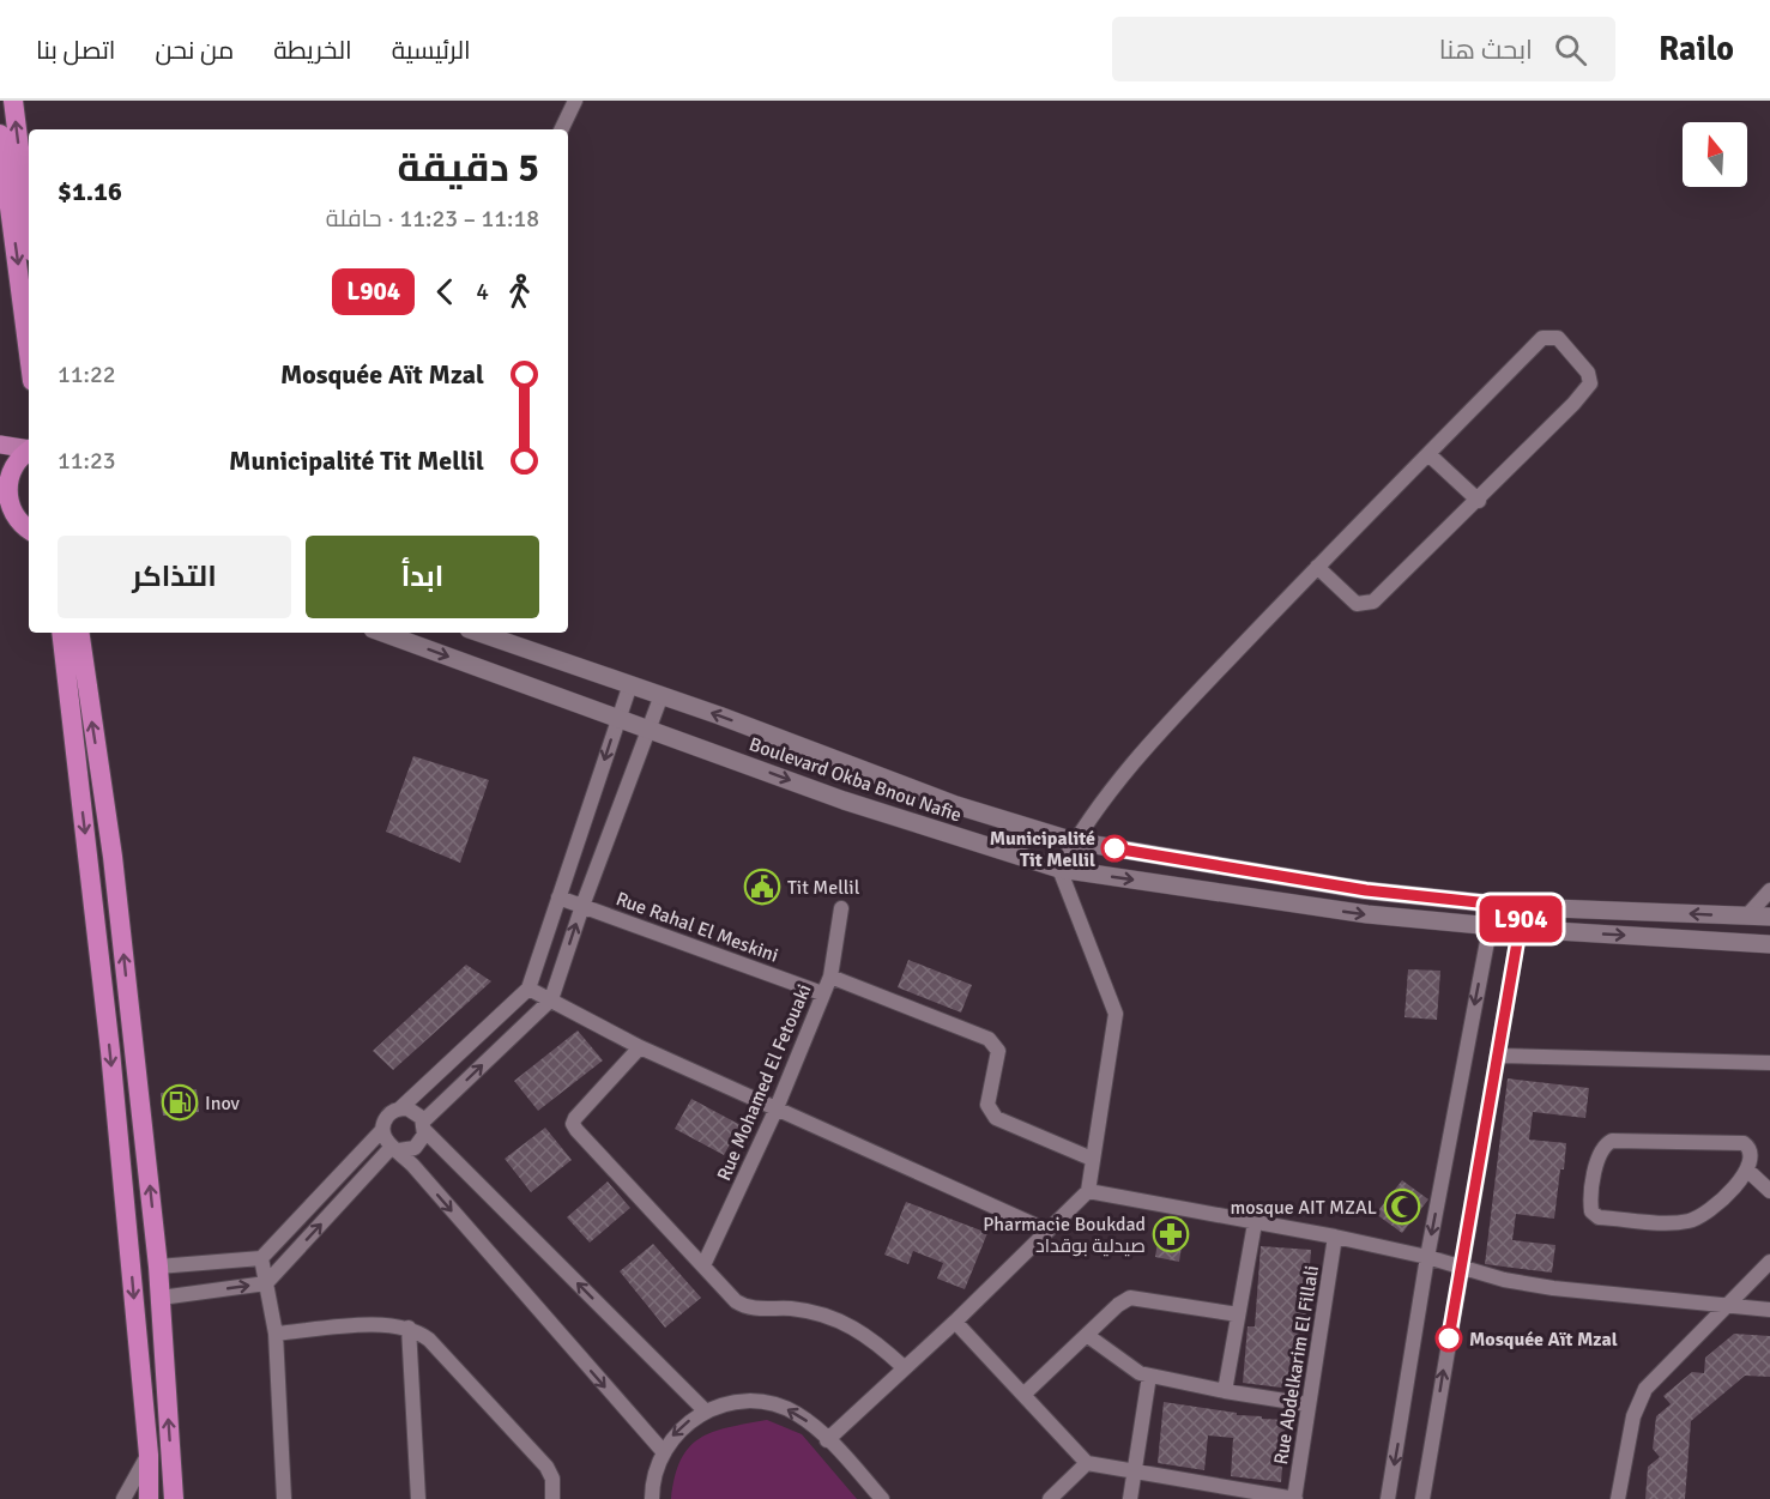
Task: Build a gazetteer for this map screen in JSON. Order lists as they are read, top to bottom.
{
  "streets": {
    "main road": ["Boulevard Okba Bnou Nafie"],
    "street": ["Rue Rahal El Meskini", "Rue Mohamed El Fetouaki", "Rue Abdelkarim El Fillali"]
  },
  "crossings": [
    ["Rue Rahal El Meskini", "Rue Mohamed El Fetouaki"]
  ],
  "places": {
    "other": ["Municipalité Tit Mellil", "Mosquée Aït Mzal"],
    "public building": ["Tit Mellil"],
    "fuel station": ["Inov"],
    "mosque": ["mosque AIT MZAL"],
    "pharmacy": ["Pharmacie Boukdad صيدلية بوقداد"]
  },
  "lines": ["bus line L904"],
  "north": "top",
  "page": {
    "header": "Railo",
    "search": "ابحث هنا",
    "nav": [
      "الرئيسية",
      "الخريطة",
      "من نحن",
      "اتصل بنا"
    ],
    "on_map": "L904",
    "heading": ["5 دقيقة", "11:18 – 11:23 · حافلة", "$1.16"],
    "legs": ["4", "L904"],
    "list": [
      {
        "name": "Mosquée Aït Mzal",
        "value": "11:22"
      },
      {
        "name": "Municipalité Tit Mellil",
        "value": "11:23"
      }
    ],
    "buttons": ["ابدأ", "التذاكر"]
  }
}
